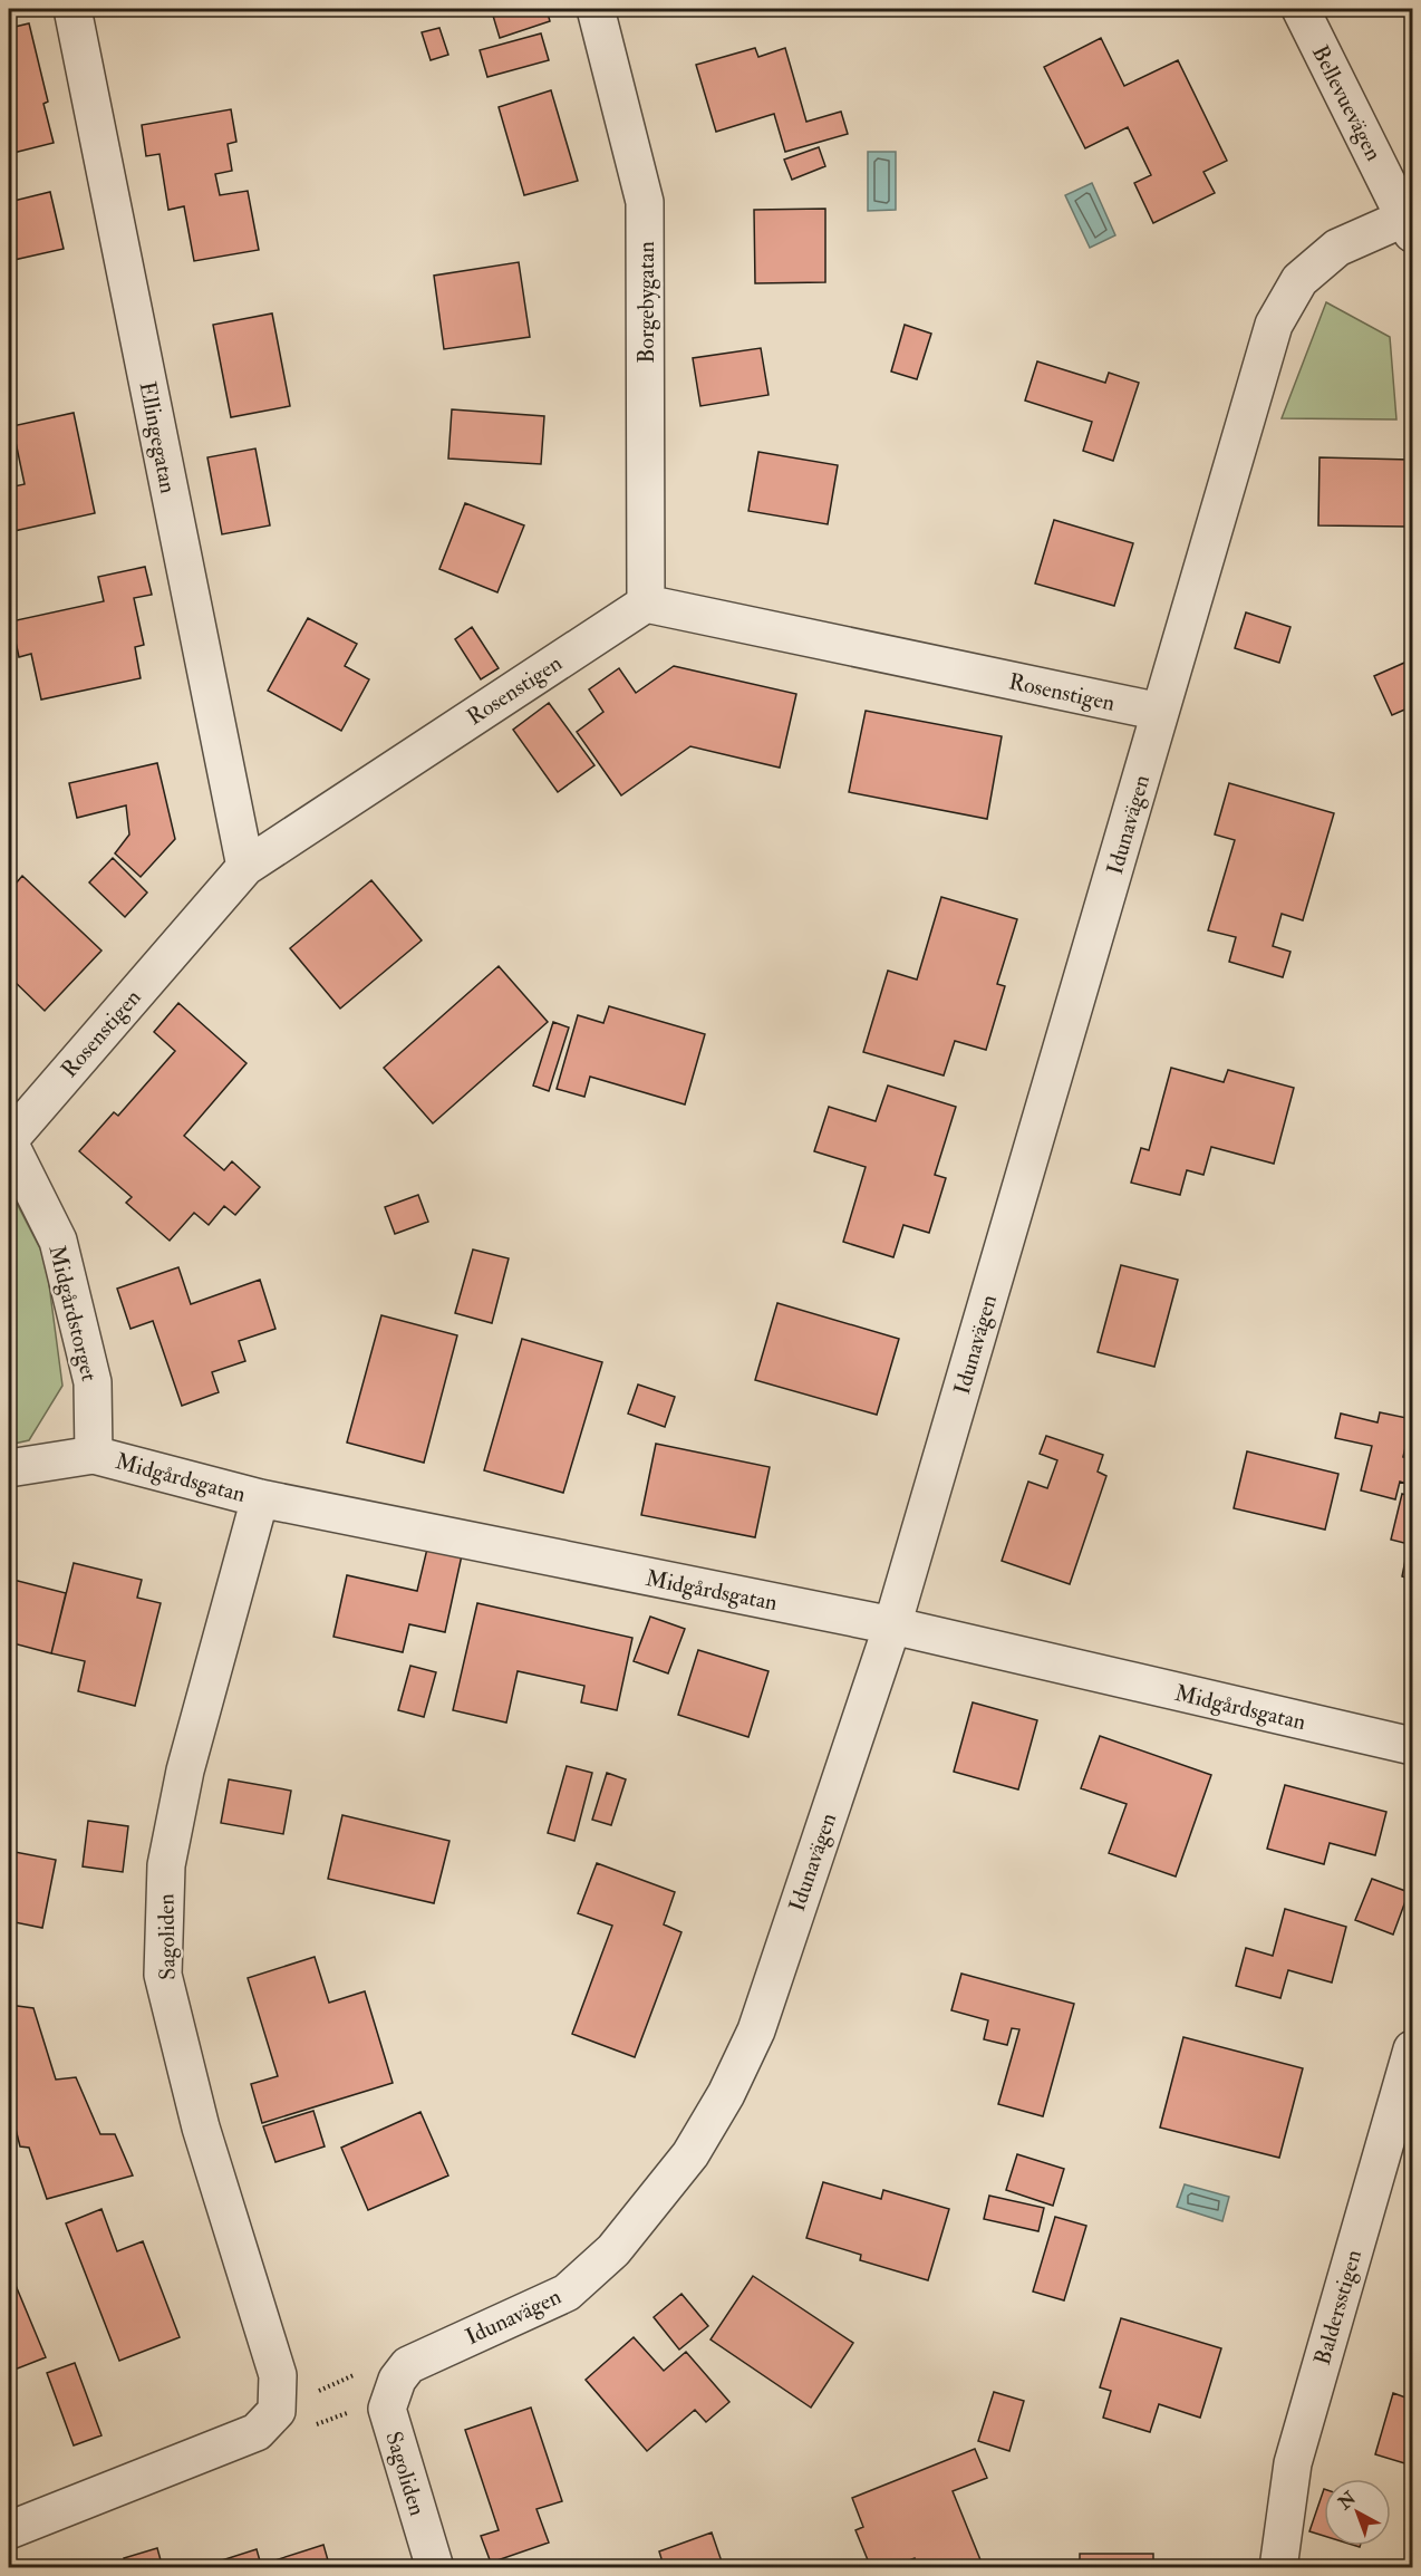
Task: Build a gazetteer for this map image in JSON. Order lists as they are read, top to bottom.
{
  "streets": {
    "street": [
      "Bellevuevägen",
      "Borgebygatan",
      "Ellingegatan",
      "Rosenstigen",
      "Idunavägen",
      "Midgårdstorget",
      "Midgårdsgatan",
      "Sagoliden",
      "Baldersstigen"
    ]
  },
  "crossings": [
    ["Bellevuevägen", "Idunavägen"],
    ["Borgebygatan", "Rosenstigen"],
    ["Ellingegatan", "Rosenstigen"],
    ["Rosenstigen", "Idunavägen"],
    ["Rosenstigen", "Midgårdstorget"],
    ["Idunavägen", "Midgårdsgatan"],
    ["Idunavägen", "Sagoliden"],
    ["Midgårdstorget", "Midgårdsgatan"],
    ["Midgårdsgatan", "Sagoliden"]
  ],
  "north": "top left"
}
